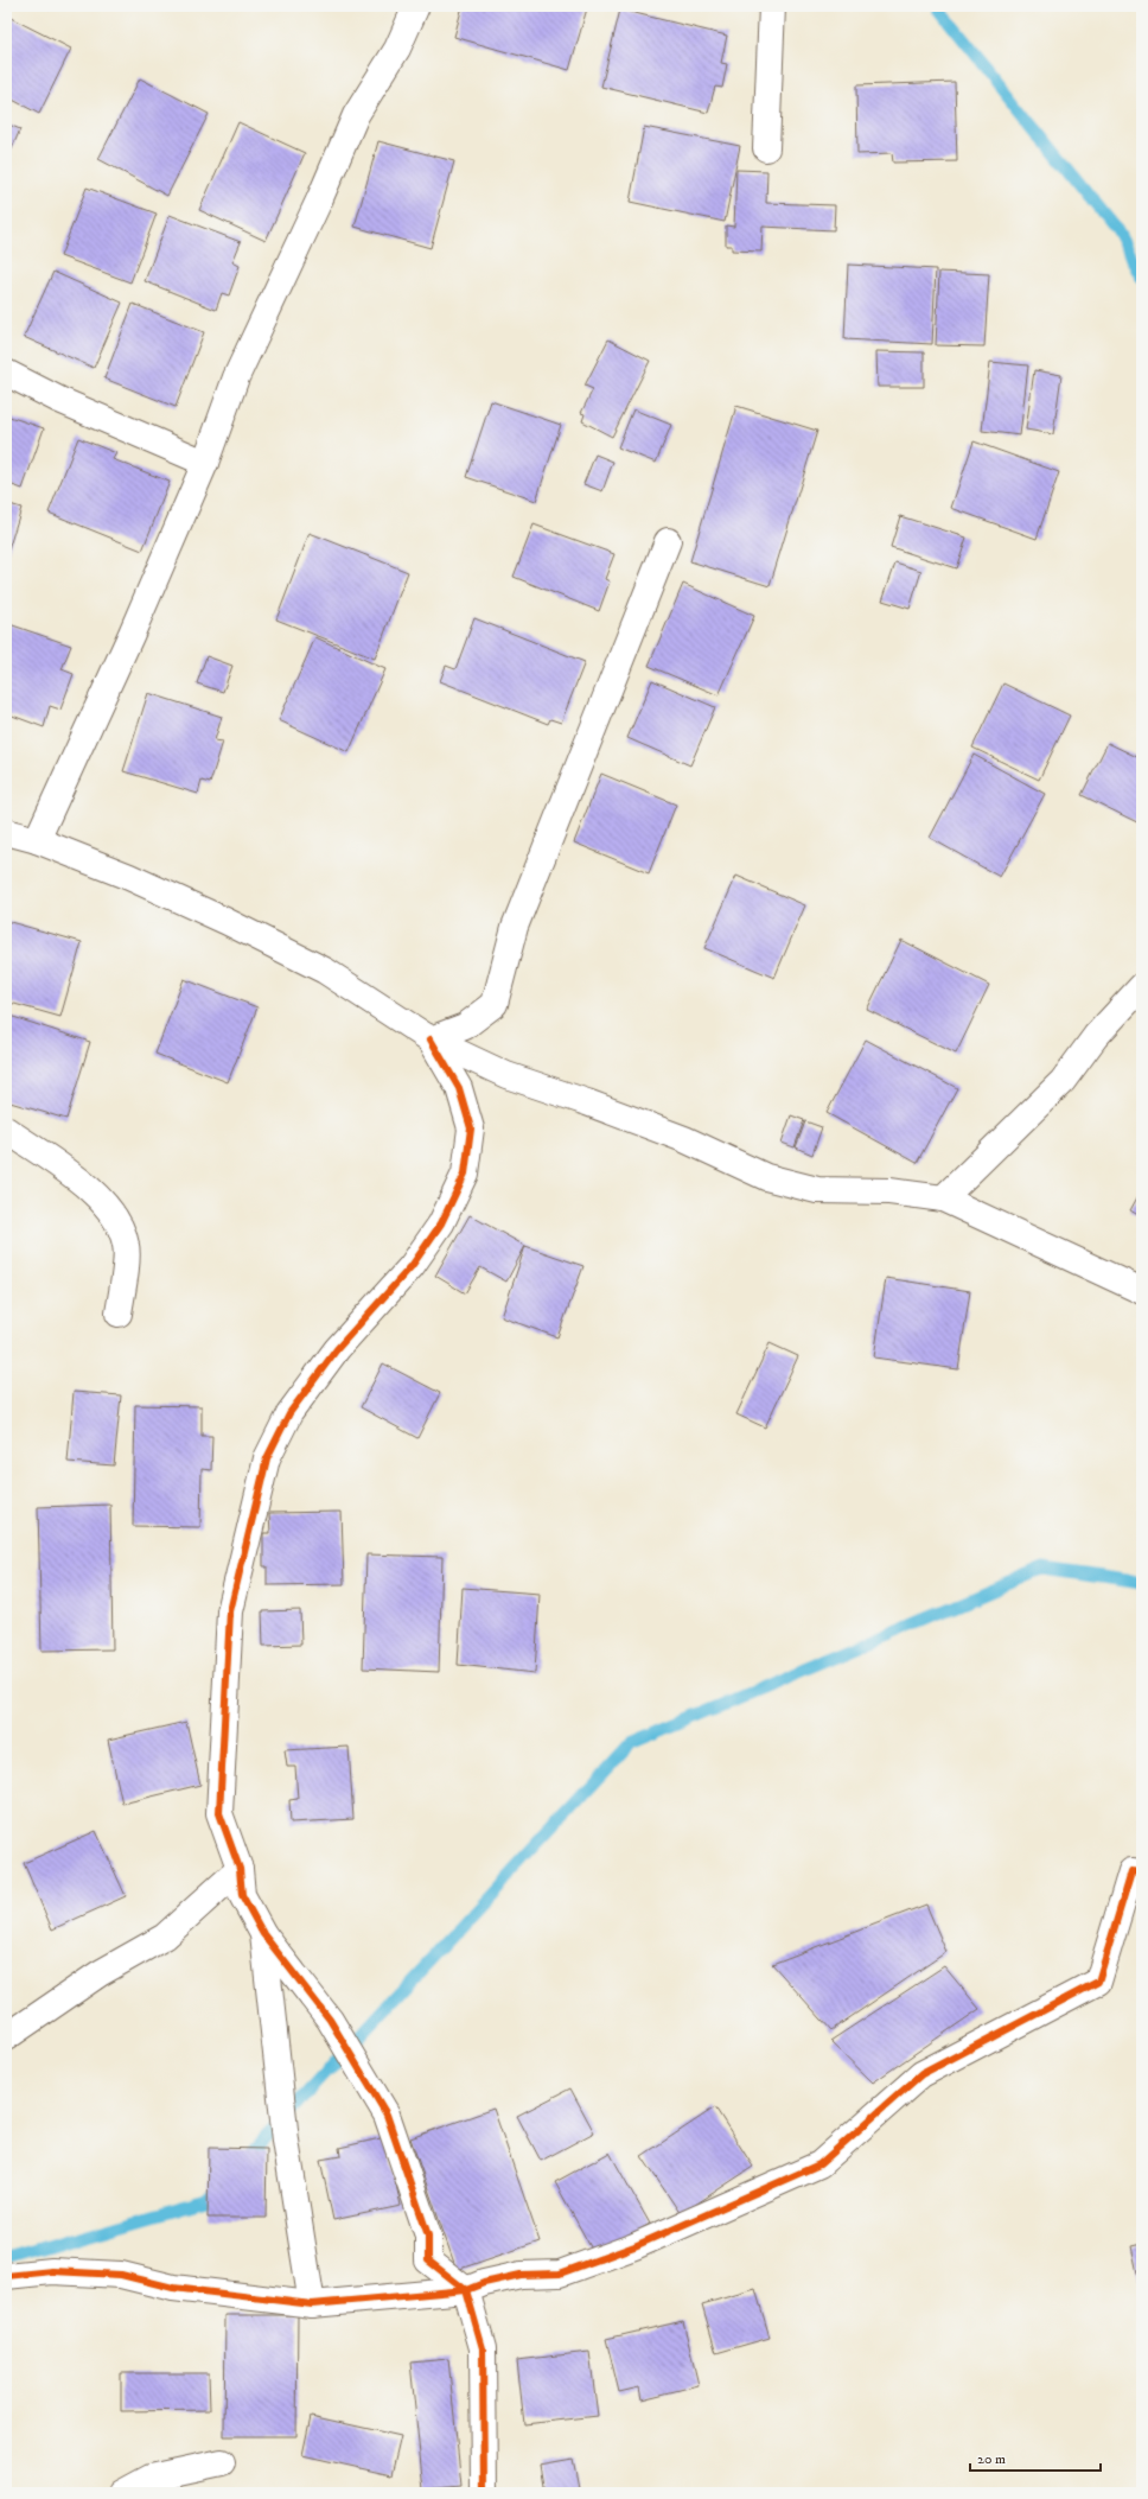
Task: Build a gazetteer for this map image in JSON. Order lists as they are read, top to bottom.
{
  "scale_bar": "20 m"
}
